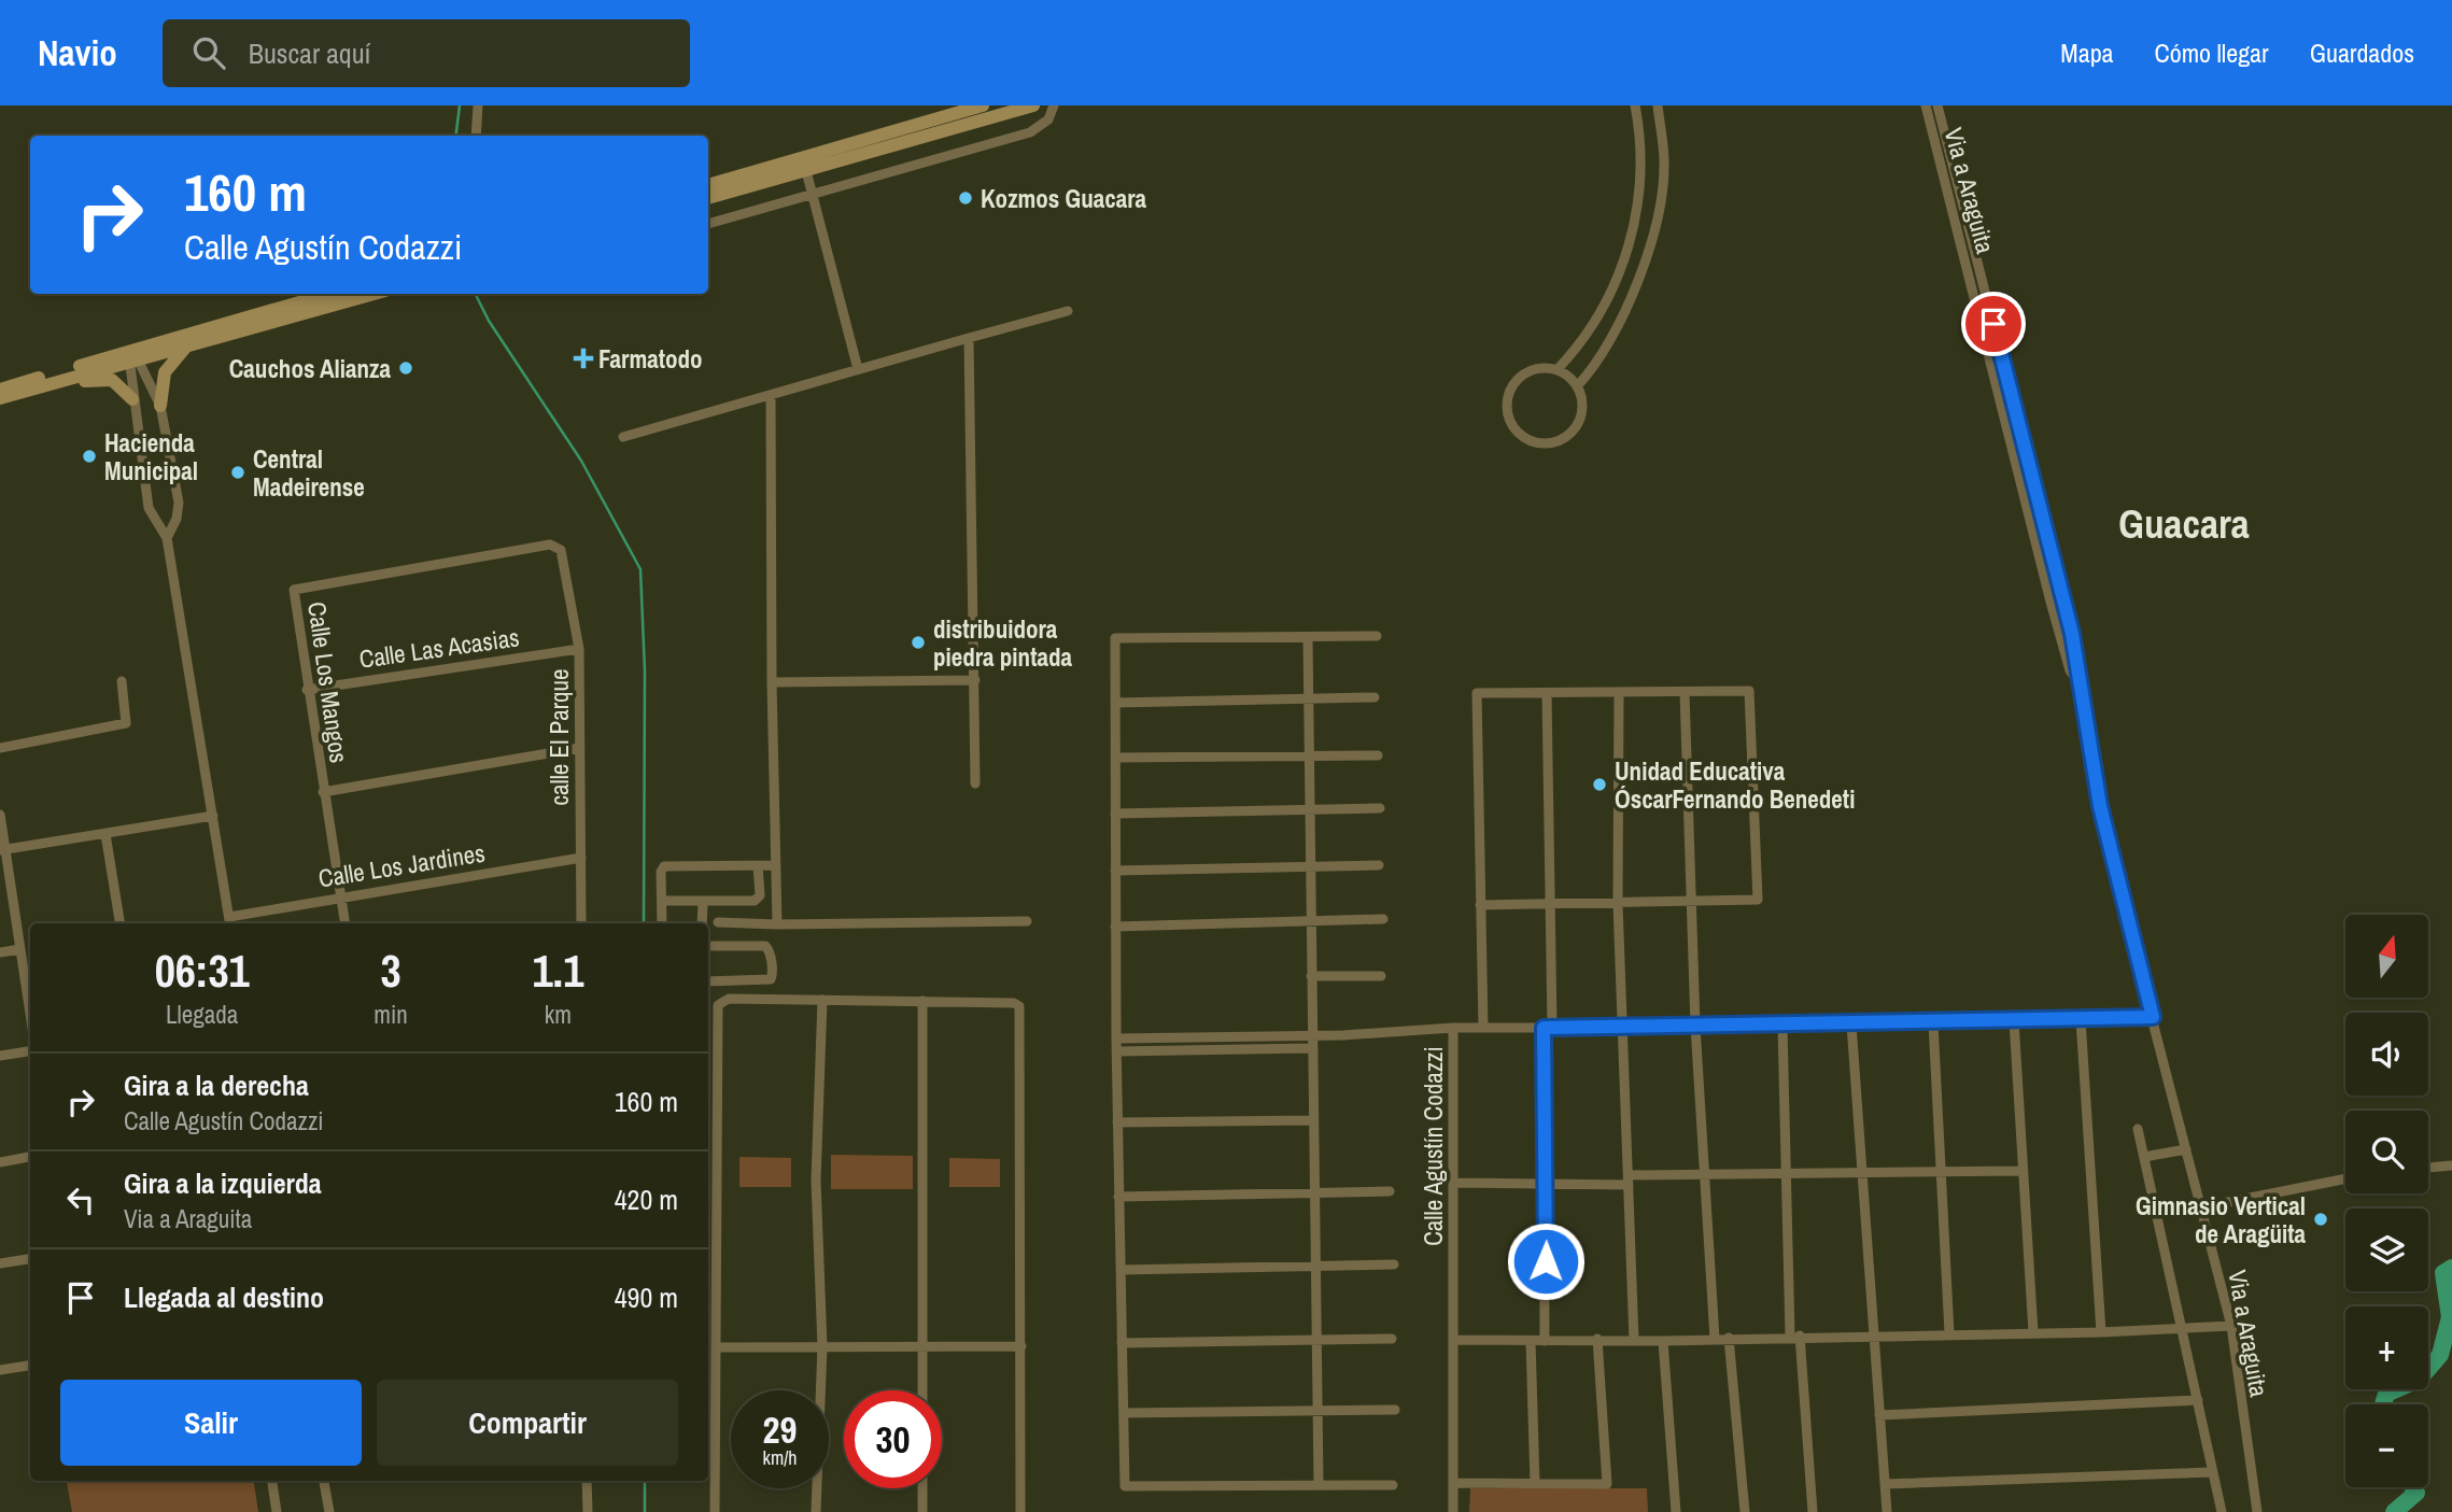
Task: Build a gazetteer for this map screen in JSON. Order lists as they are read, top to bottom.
{
  "streets": {
    "street": [
      "Via a Araguita",
      "Calle Las Acasias",
      "Calle Los Mangos",
      "calle El Parque",
      "Calle Los Jardines",
      "Calle Agustín Codazzi"
    ]
  },
  "crossings": [
    ["Via a Araguita", "Calle Agustín Codazzi"],
    ["Calle Las Acasias", "Calle Los Mangos"],
    ["Calle Las Acasias", "calle El Parque"],
    ["Calle Los Mangos", "calle El Parque"],
    ["Calle Los Mangos", "Calle Los Jardines"],
    ["calle El Parque", "Calle Los Jardines"]
  ],
  "districts": ["Guacara"],
  "places": {
    "other": [
      "Kozmos Guacara",
      "Cauchos Alianza",
      "Hacienda Municipal",
      "Central Madeirense",
      "distribuidora piedra pintada",
      "Unidad Educativa ÓscarFernando Benedeti",
      "Gimnasio Vertical de Aragüita"
    ],
    "health": ["Farmatodo"]
  },
  "north": "top",
  "page": {
    "header": "Navio",
    "search": "Buscar aquí",
    "nav": ["Mapa", "Cómo llegar", "Guardados"],
    "turn": ["160 m", "Calle Agustín Codazzi"],
    "map_buttons": ["+", "−"],
    "eta": [
      "06:31",
      "Llegada",
      "3",
      "min",
      "1.1",
      "km"
    ],
    "list": [
      {
        "name": "Gira a la derecha",
        "note": "Calle Agustín Codazzi",
        "value": "160 m"
      },
      {
        "name": "Gira a la izquierda",
        "note": "Via a Araguita",
        "value": "420 m"
      },
      {
        "name": "Llegada al destino",
        "value": "490 m"
      }
    ],
    "buttons": ["Salir", "Compartir"],
    "speed": "29 km/h",
    "limit": "30"
  }
}
